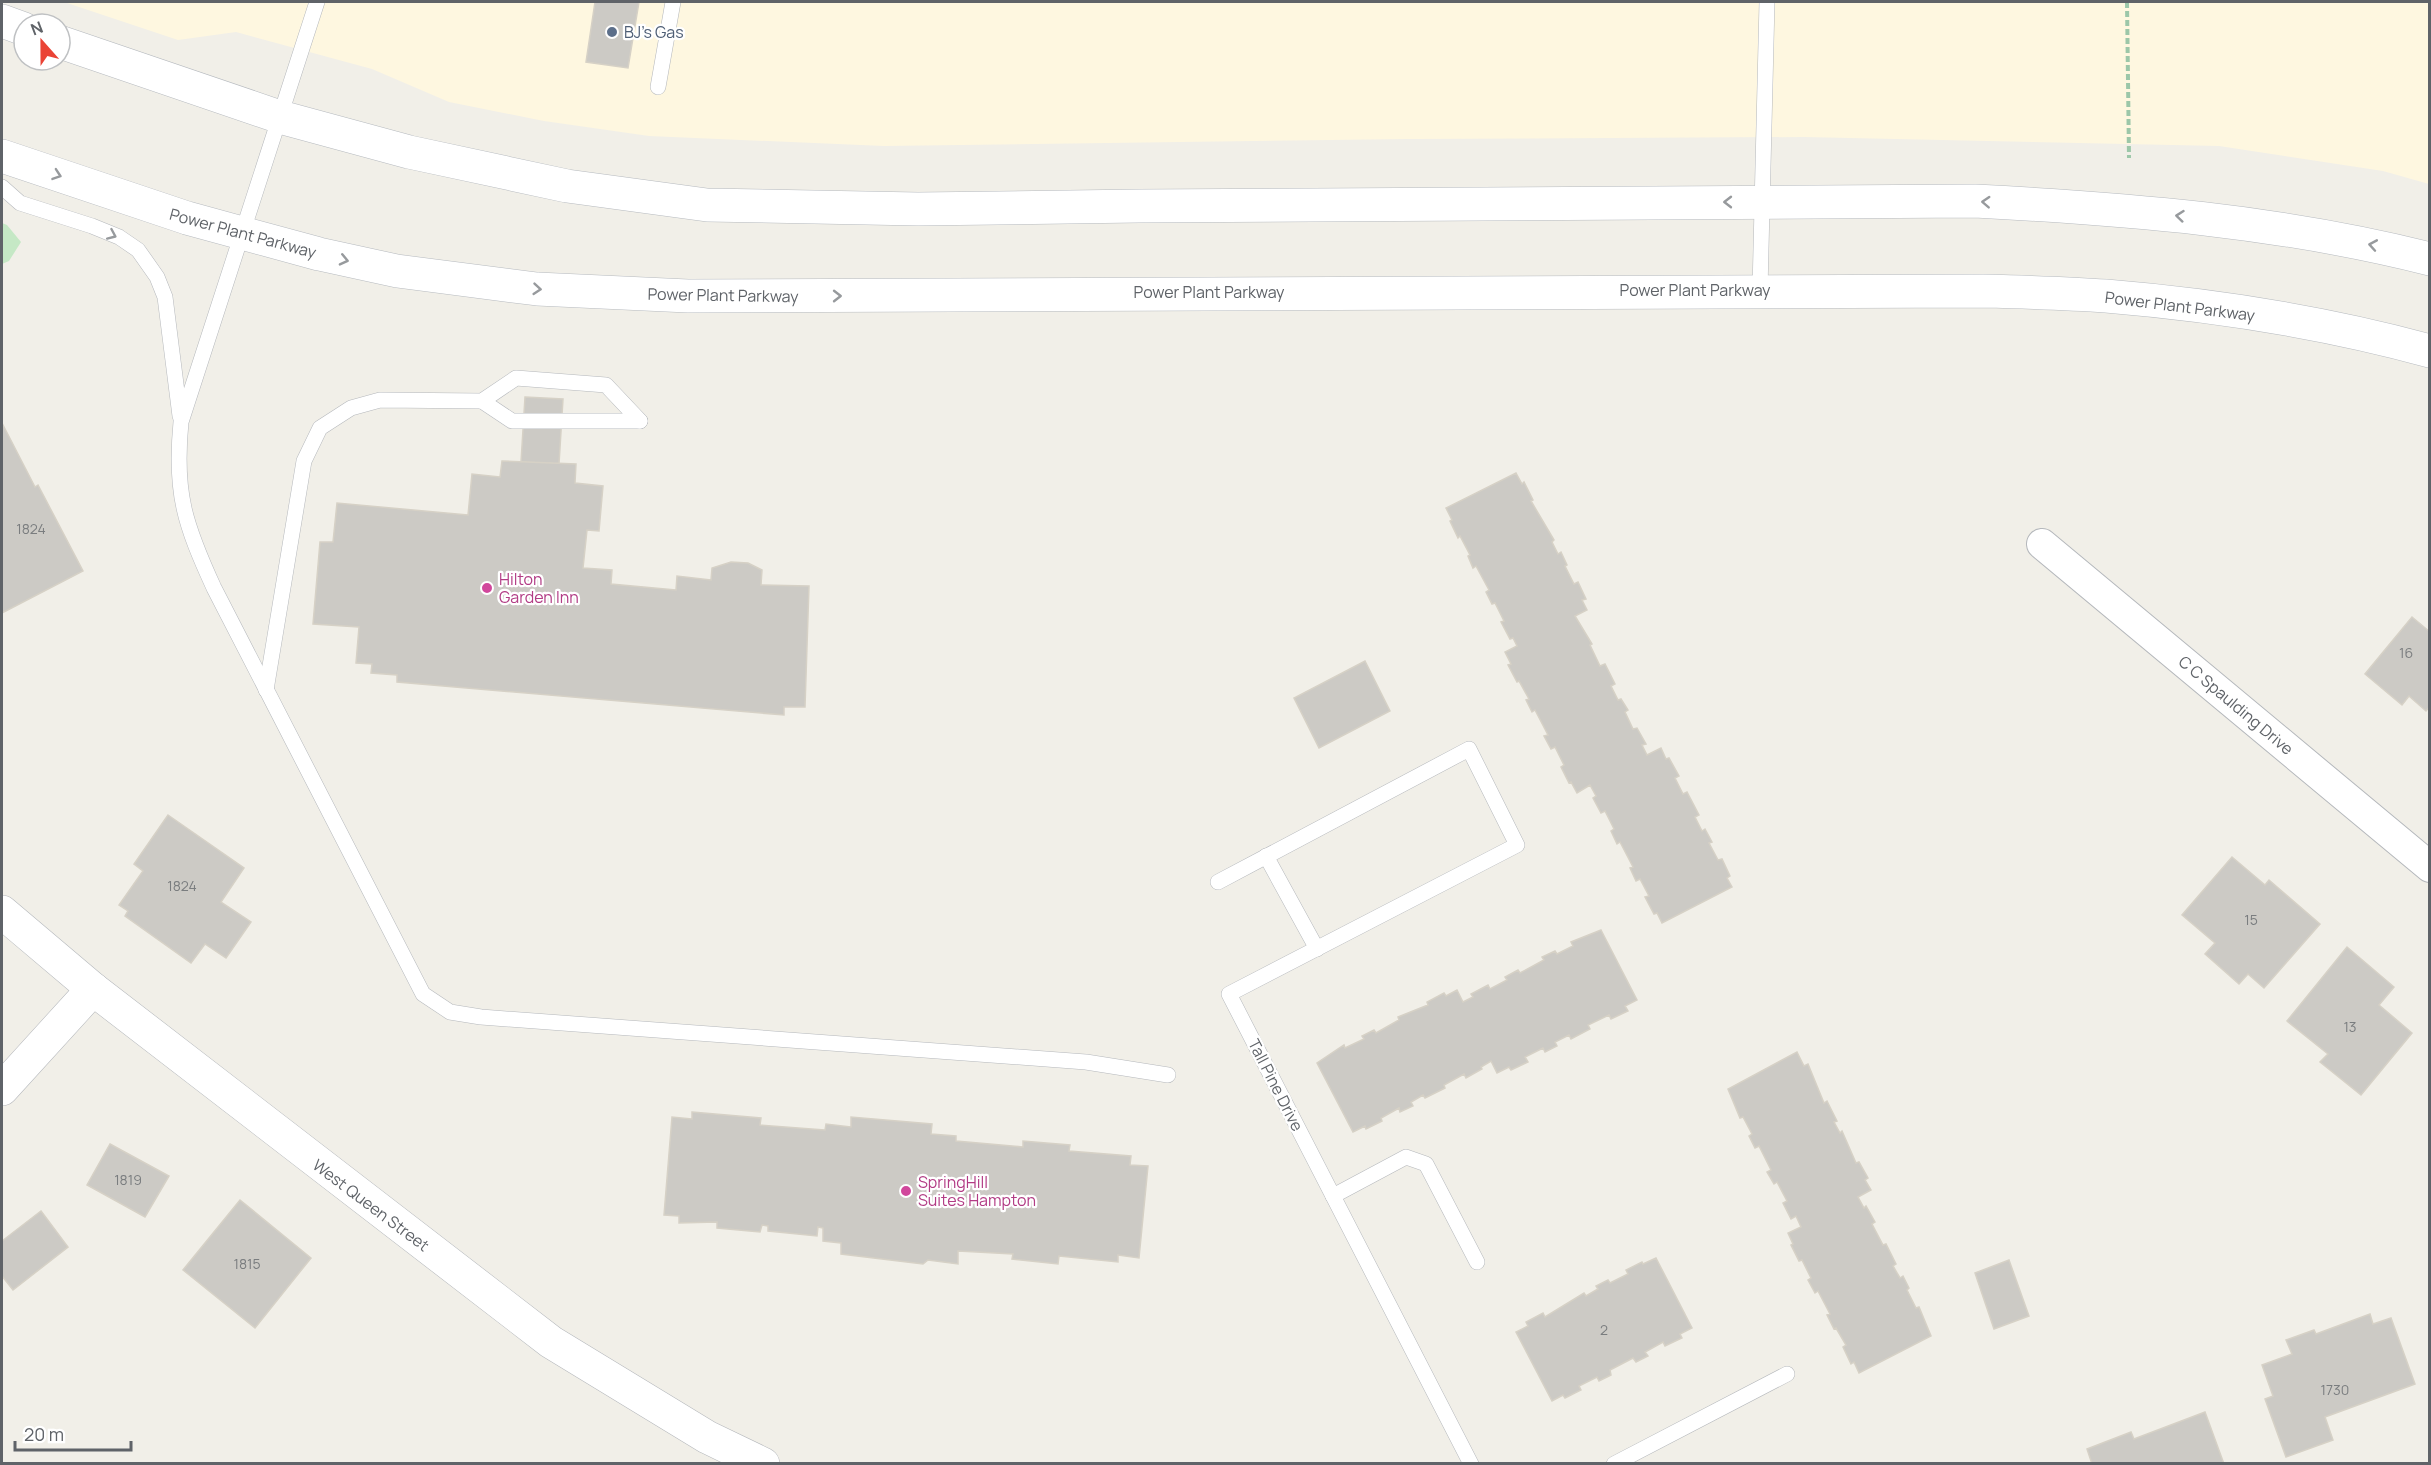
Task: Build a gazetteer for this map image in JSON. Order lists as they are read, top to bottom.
{
  "streets": {
    "main road": ["Power Plant Parkway", "West Queen Street"],
    "street": ["C C Spaulding Drive"],
    "lane": ["Tall Pine Drive"]
  },
  "places": ["BJ’s Gas", "Hilton Garden Inn", "SpringHill Suites Hampton"],
  "house_numbers": [
    "1824",
    "16",
    "1824",
    "15",
    "13",
    "1819",
    "1815",
    "2",
    "1730"
  ],
  "scale_bar": "20 m",
  "north": "top"
}
